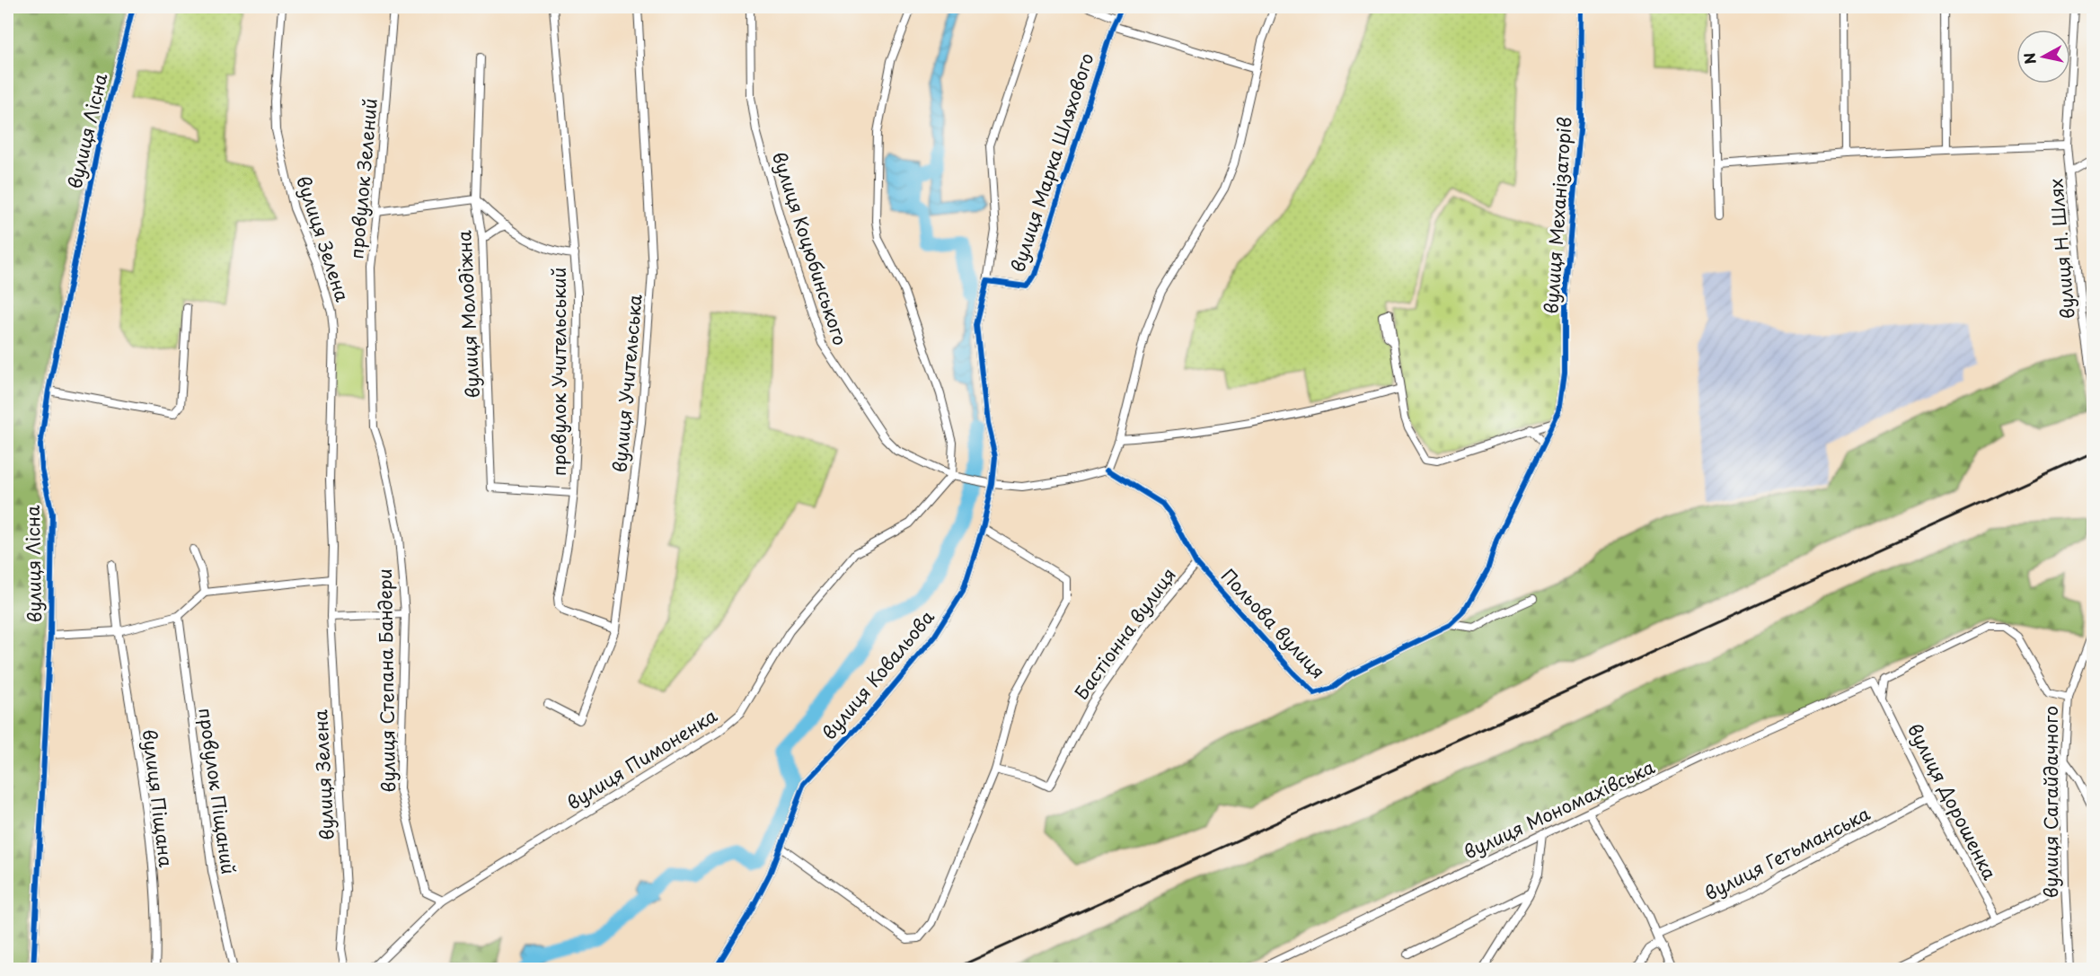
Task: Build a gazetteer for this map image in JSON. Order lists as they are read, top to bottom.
{
  "streets": {
    "street": [
      "вулиця Лісна",
      "вулиця Марка Шляхового",
      "провулок Зелений",
      "вулиця Механізаторів",
      "вулиця Зелена",
      "вулиця Коцюбинського",
      "вулиця Н. Шлях",
      "вулиця Молодіжна",
      "провулок Учительський",
      "вулиця Учительська",
      "Польова вулиця",
      "Бастіонна вулиця",
      "вулиця Ковальова",
      "вулиця Степана Бандери",
      "вулиця Пимоненка",
      "провулок Піщаний",
      "вулиця Піщана",
      "вулиця Дорошенка",
      "вулиця Сагайдачного",
      "вулиця Мономахівська",
      "вулиця Гетьманська"
    ]
  },
  "crossings": [
    ["вулиця Марка Шляхового", "вулиця Ковальова"],
    ["провулок Зелений", "вулиця Степана Бандери"],
    ["вулиця Механізаторів", "Польова вулиця"],
    ["вулиця Коцюбинського", "вулиця Пимоненка"],
    ["вулиця Молодіжна", "провулок Учительський"],
    ["провулок Учительський", "вулиця Учительська"],
    ["Польова вулиця", "Бастіонна вулиця"],
    ["вулиця Степана Бандери", "вулиця Пимоненка"],
    ["вулиця Дорошенка", "вулиця Сагайдачного"],
    ["вулиця Дорошенка", "вулиця Мономахівська"],
    ["вулиця Дорошенка", "вулиця Гетьманська"]
  ],
  "north": "left"
}
